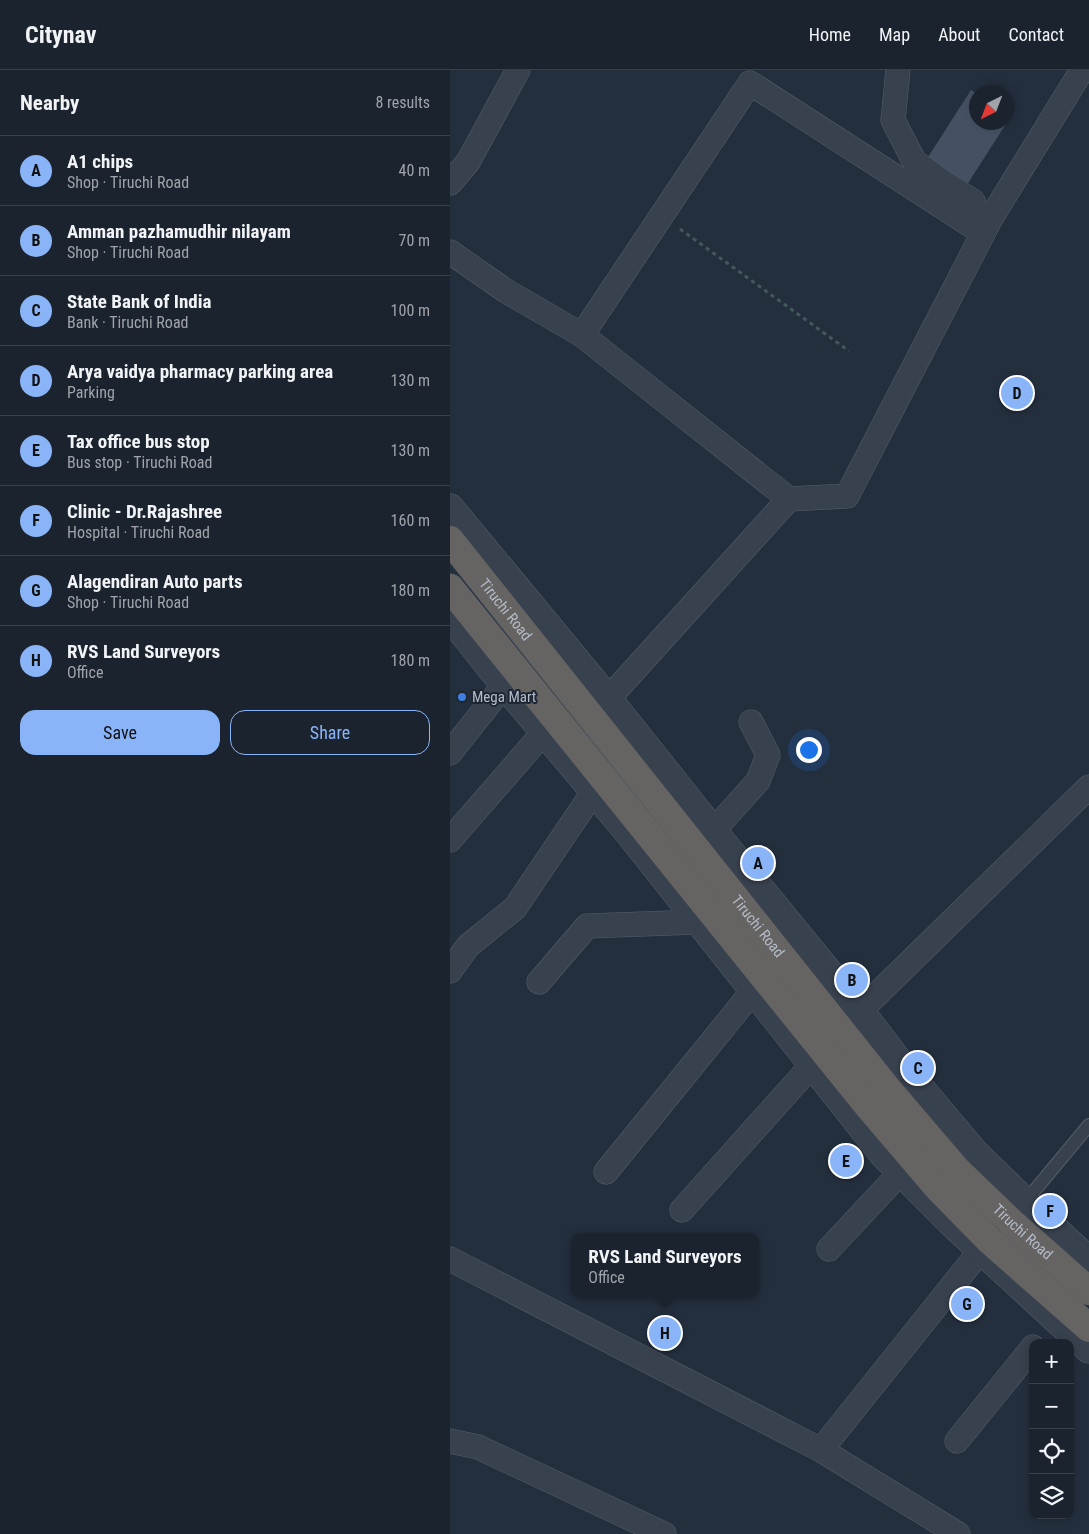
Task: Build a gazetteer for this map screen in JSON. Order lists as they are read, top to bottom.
{
  "streets": {
    "highway": ["Tiruchi Road"]
  },
  "places": ["Mega Mart"],
  "north": "bottom left",
  "page": {
    "header": "Citynav",
    "nav": [
      "Home",
      "Map",
      "About",
      "Contact"
    ],
    "heading": ["Nearby", "8 results"],
    "list": [
      {
        "mark": "A",
        "name": "A1 chips",
        "note": "Shop · Tiruchi Road",
        "value": "40 m"
      },
      {
        "mark": "B",
        "name": "Amman pazhamudhir nilayam",
        "note": "Shop · Tiruchi Road",
        "value": "70 m"
      },
      {
        "mark": "C",
        "name": "State Bank of India",
        "note": "Bank · Tiruchi Road",
        "value": "100 m"
      },
      {
        "mark": "D",
        "name": "Arya vaidya pharmacy parking area",
        "note": "Parking",
        "value": "130 m"
      },
      {
        "mark": "E",
        "name": "Tax office bus stop",
        "note": "Bus stop · Tiruchi Road",
        "value": "130 m"
      },
      {
        "mark": "F",
        "name": "Clinic - Dr.Rajashree",
        "note": "Hospital · Tiruchi Road",
        "value": "160 m"
      },
      {
        "mark": "G",
        "name": "Alagendiran Auto parts",
        "note": "Shop · Tiruchi Road",
        "value": "180 m"
      },
      {
        "mark": "H",
        "name": "RVS Land Surveyors",
        "note": "Office",
        "value": "180 m"
      }
    ],
    "pins": [
      "D",
      "A",
      "B",
      "C",
      "E",
      "F",
      "G",
      "H"
    ],
    "buttons": ["Save", "Share"],
    "popup": ["RVS Land Surveyors", "Office"],
    "map_buttons": ["+", "−"]
  }
}
